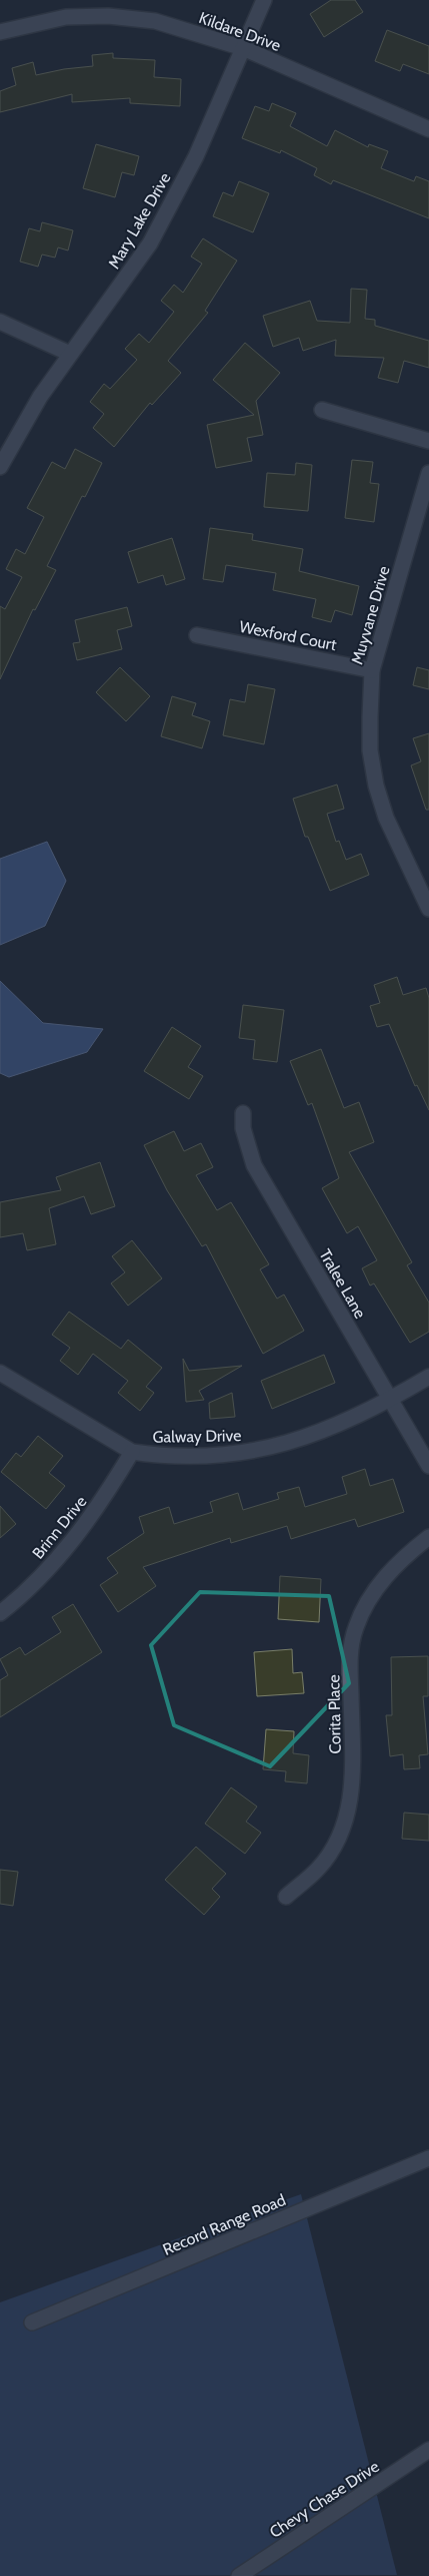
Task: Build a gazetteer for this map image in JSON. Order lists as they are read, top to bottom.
{
  "streets": {
    "street": [
      "Kildare Drive",
      "Mary Lake Drive",
      "Muyvane Drive",
      "Wexford Court",
      "Tralee Lane",
      "Galway Drive",
      "Brinn Drive",
      "Corita Place",
      "Record Range Road",
      "Chevy Chase Drive"
    ]
  },
  "crossings": [
    ["Kildare Drive", "Mary Lake Drive"],
    ["Muyvane Drive", "Wexford Court"],
    ["Tralee Lane", "Galway Drive"],
    ["Galway Drive", "Brinn Drive"]
  ]
}
